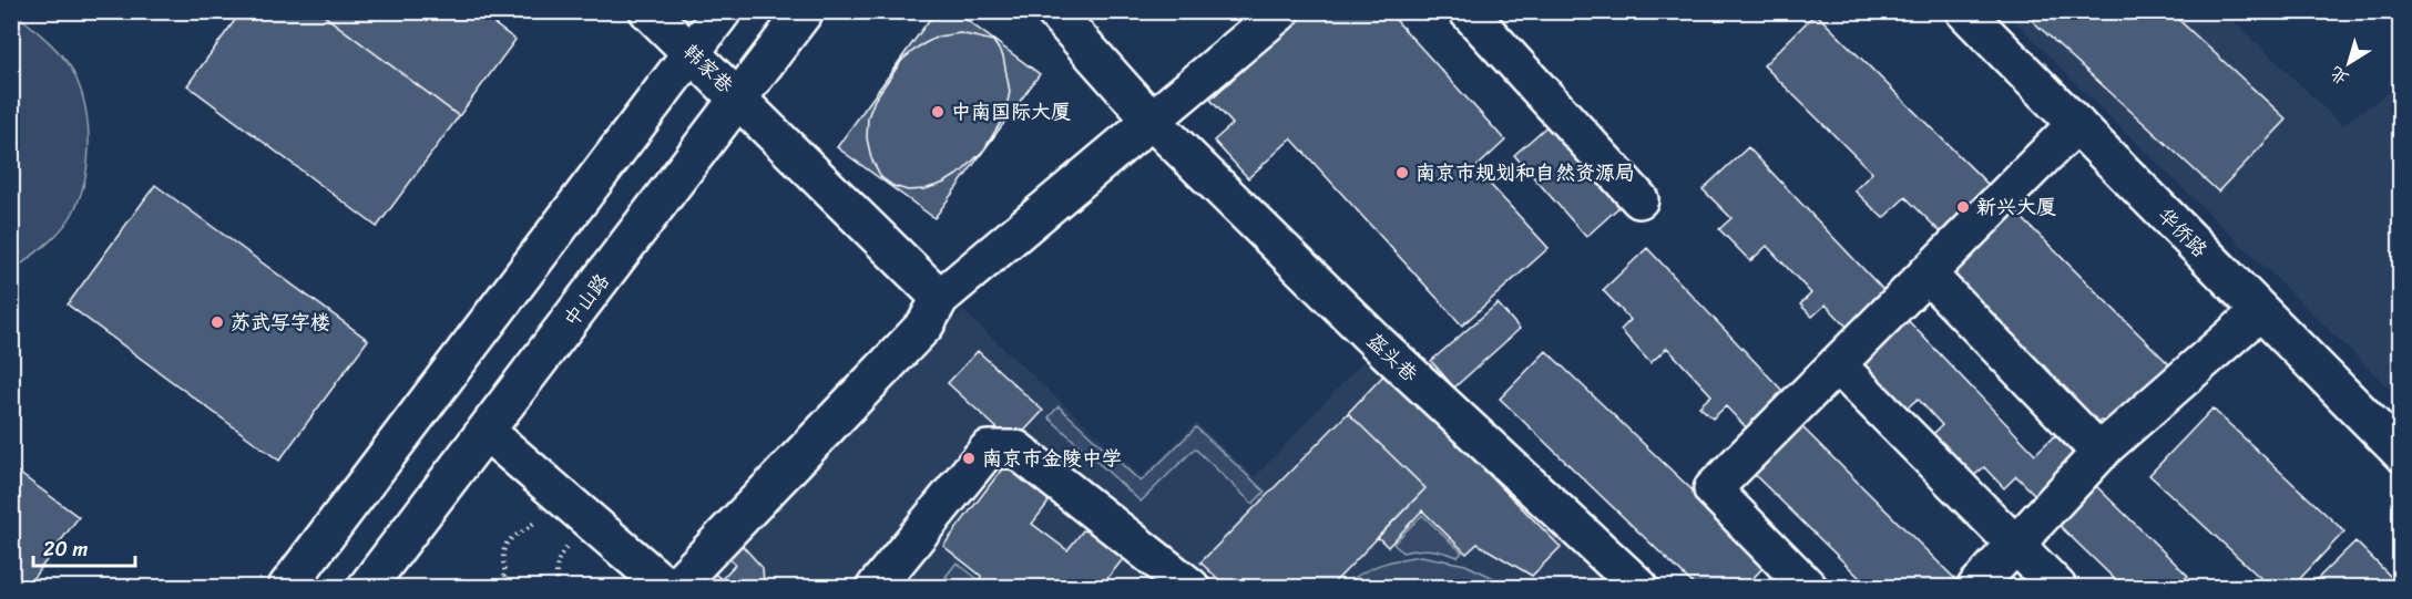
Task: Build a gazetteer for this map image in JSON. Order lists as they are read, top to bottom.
{
  "streets": {
    "main road": [
      "韩家巷",
      "华侨路",
      "中山路",
      "盔头巷"
    ]
  },
  "crossings": [
    ["韩家巷", "中山路"]
  ],
  "places": [
    "中南国际大厦",
    "南京市规划和自然资源局",
    "新兴大厦",
    "苏武写字楼",
    "南京市金陵中学"
  ],
  "scale_bar": "20 m",
  "north": "bottom left"
}
